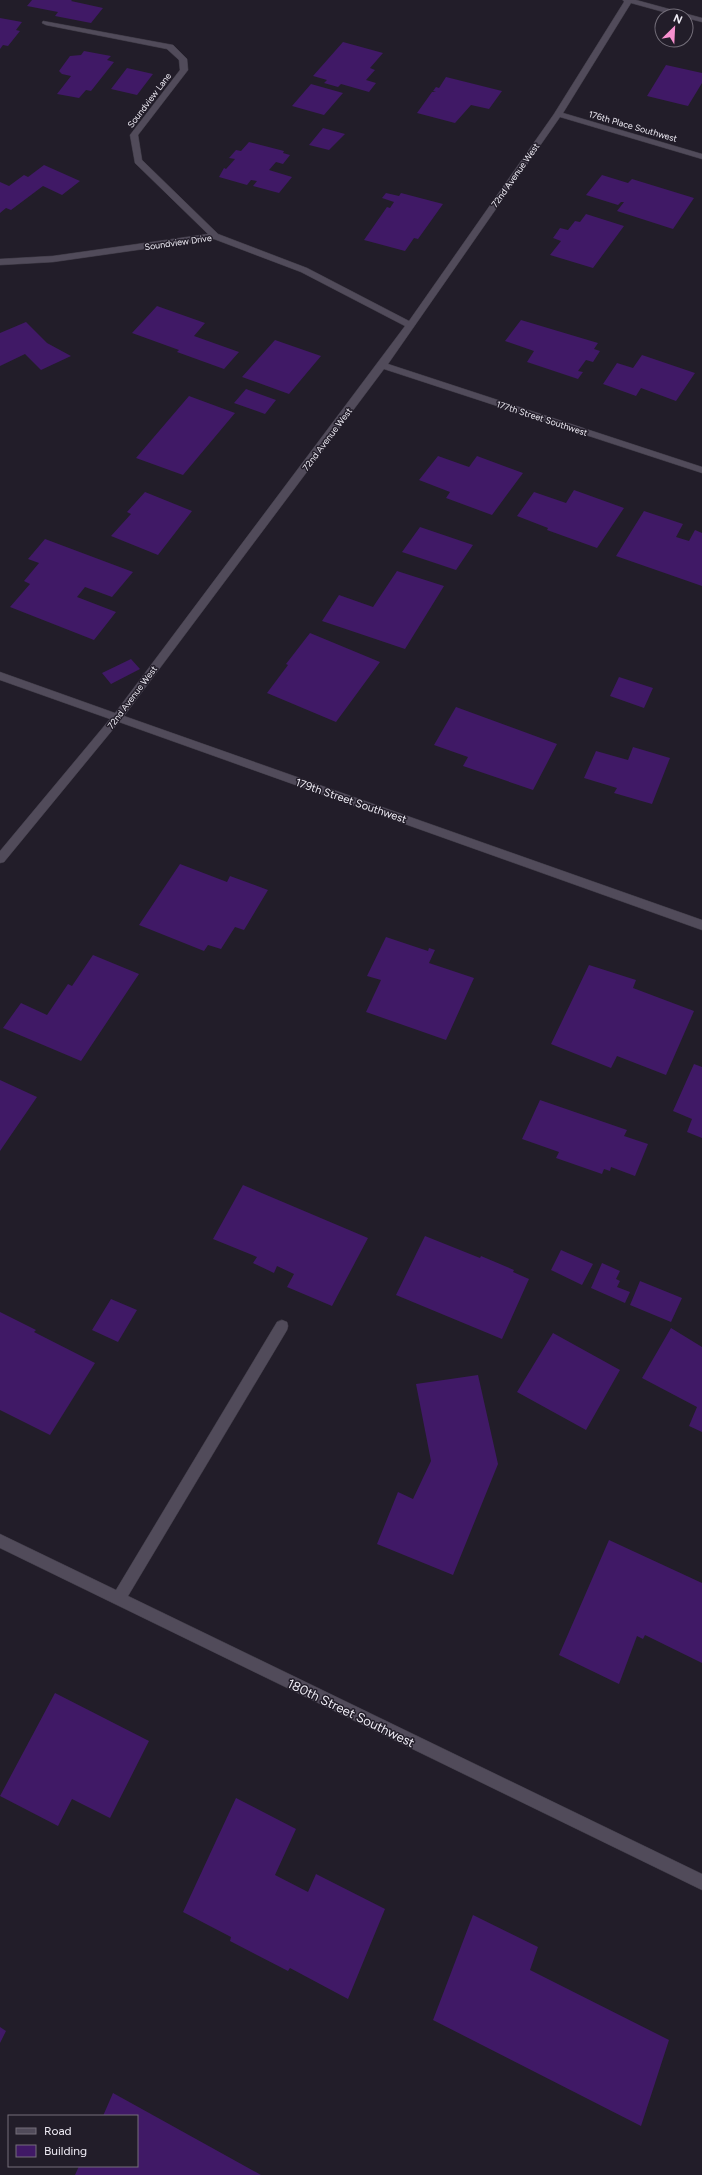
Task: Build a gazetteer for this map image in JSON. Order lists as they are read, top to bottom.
{
  "streets": {
    "street": [
      "Soundview Lane",
      "176th Place Southwest",
      "72nd Avenue West",
      "Soundview Drive",
      "177th Street Southwest",
      "179th Street Southwest",
      "180th Street Southwest"
    ]
  },
  "crossings": [
    ["Soundview Lane", "Soundview Drive"],
    ["176th Place Southwest", "72nd Avenue West"],
    ["72nd Avenue West", "Soundview Drive"],
    ["72nd Avenue West", "177th Street Southwest"],
    ["72nd Avenue West", "179th Street Southwest"]
  ],
  "legend": ["Road", "Building"],
  "north": "top right"
}
